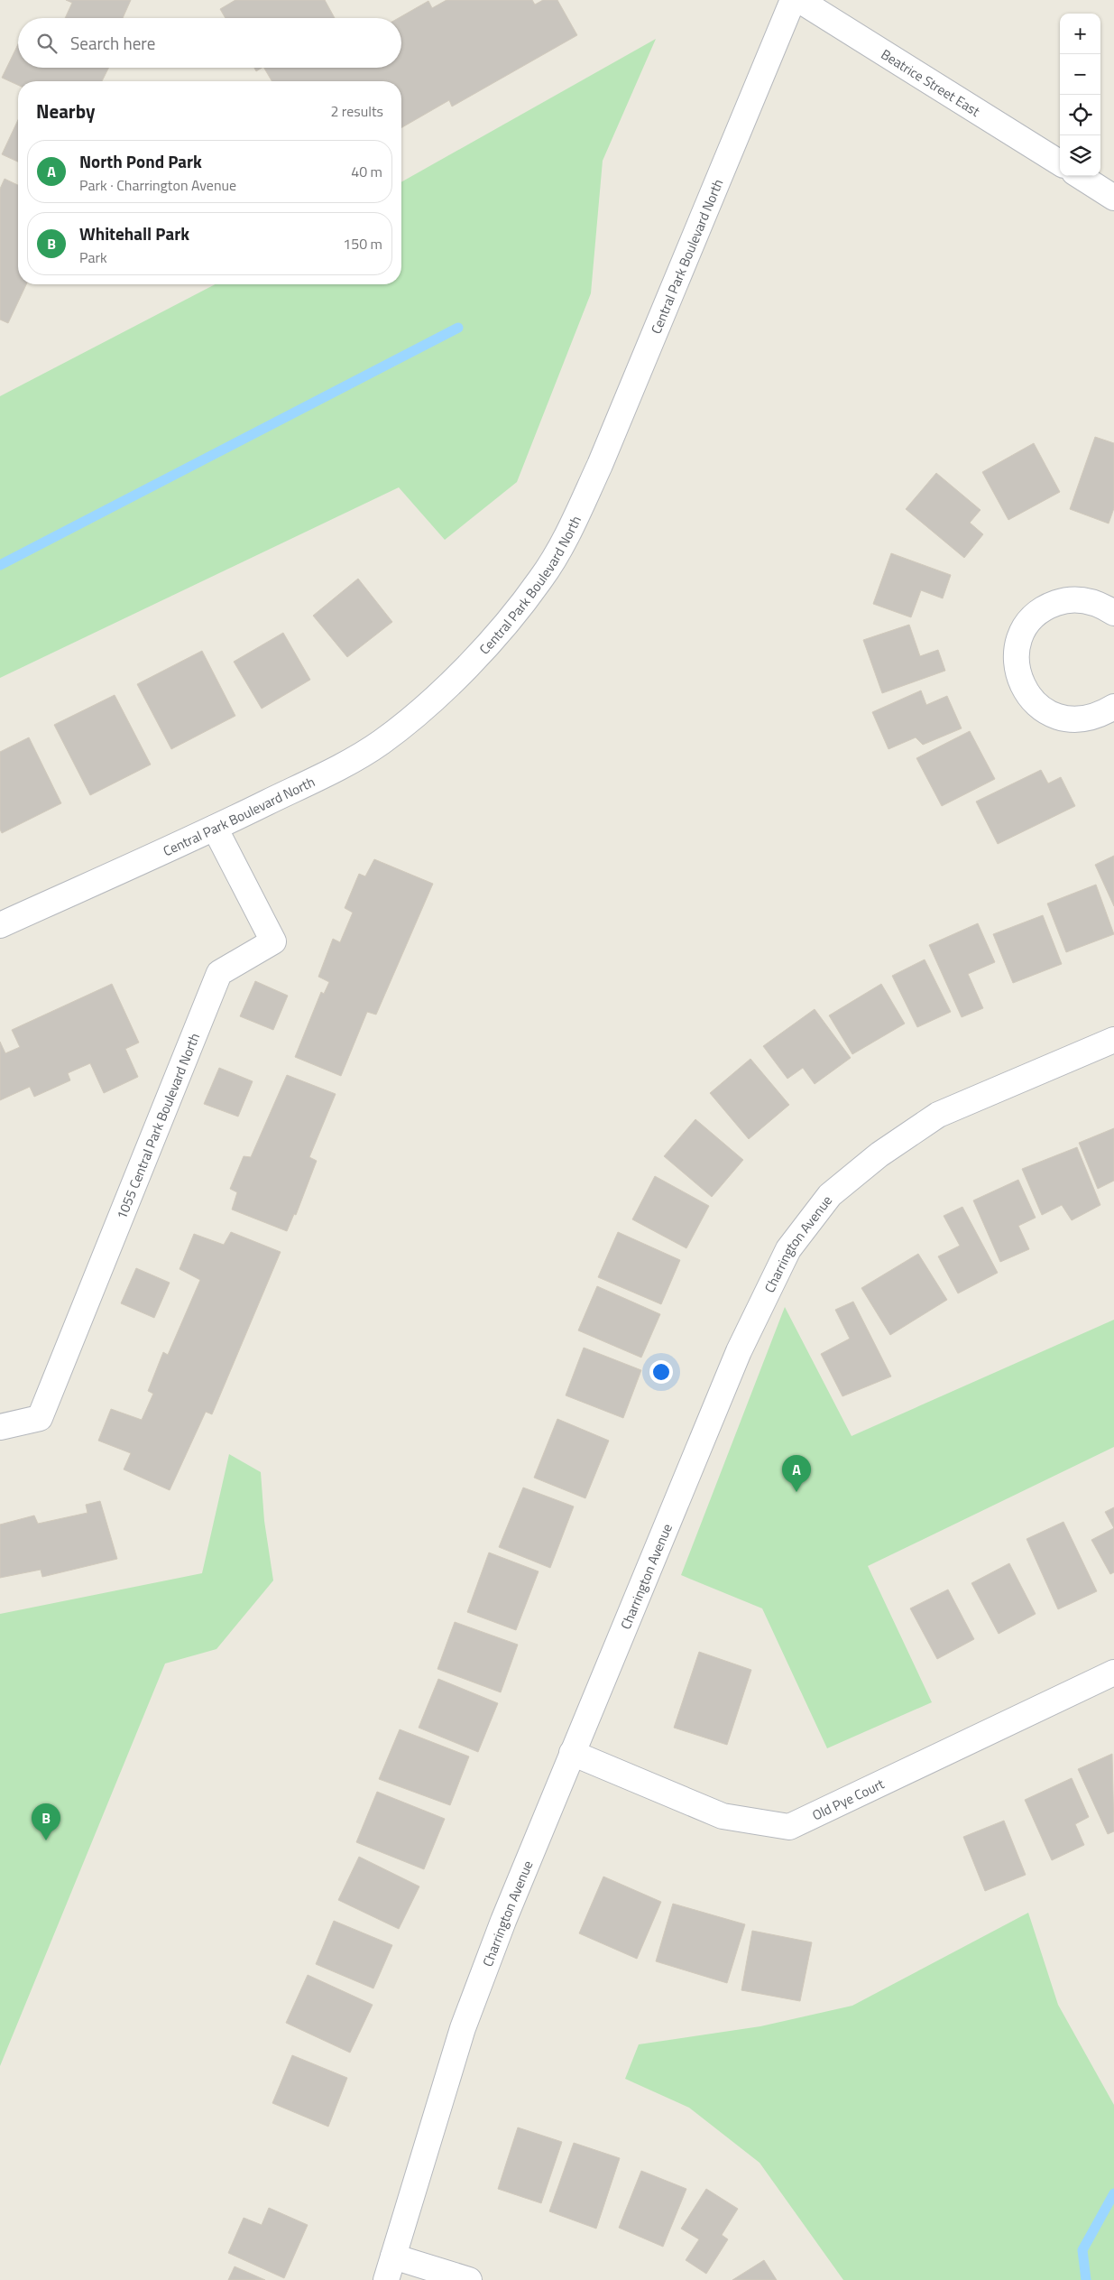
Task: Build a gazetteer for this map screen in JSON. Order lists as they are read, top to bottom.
{
  "streets": {
    "street": [
      "Beatrice Street East",
      "Central Park Boulevard North",
      "1055 Central Park Boulevard North",
      "Charrington Avenue",
      "Old Pye Court"
    ]
  },
  "crossings": [
    ["Central Park Boulevard North", "1055 Central Park Boulevard North"],
    ["Charrington Avenue", "Old Pye Court"]
  ],
  "page": {
    "map_buttons": ["+", "−"],
    "search": "Search here",
    "heading": ["Nearby", "2 results"],
    "list": [
      {
        "mark": "A",
        "name": "North Pond Park",
        "note": "Park · Charrington Avenue",
        "value": "40 m"
      },
      {
        "mark": "B",
        "name": "Whitehall Park",
        "note": "Park",
        "value": "150 m"
      }
    ],
    "pins": ["A", "B"]
  }
}
